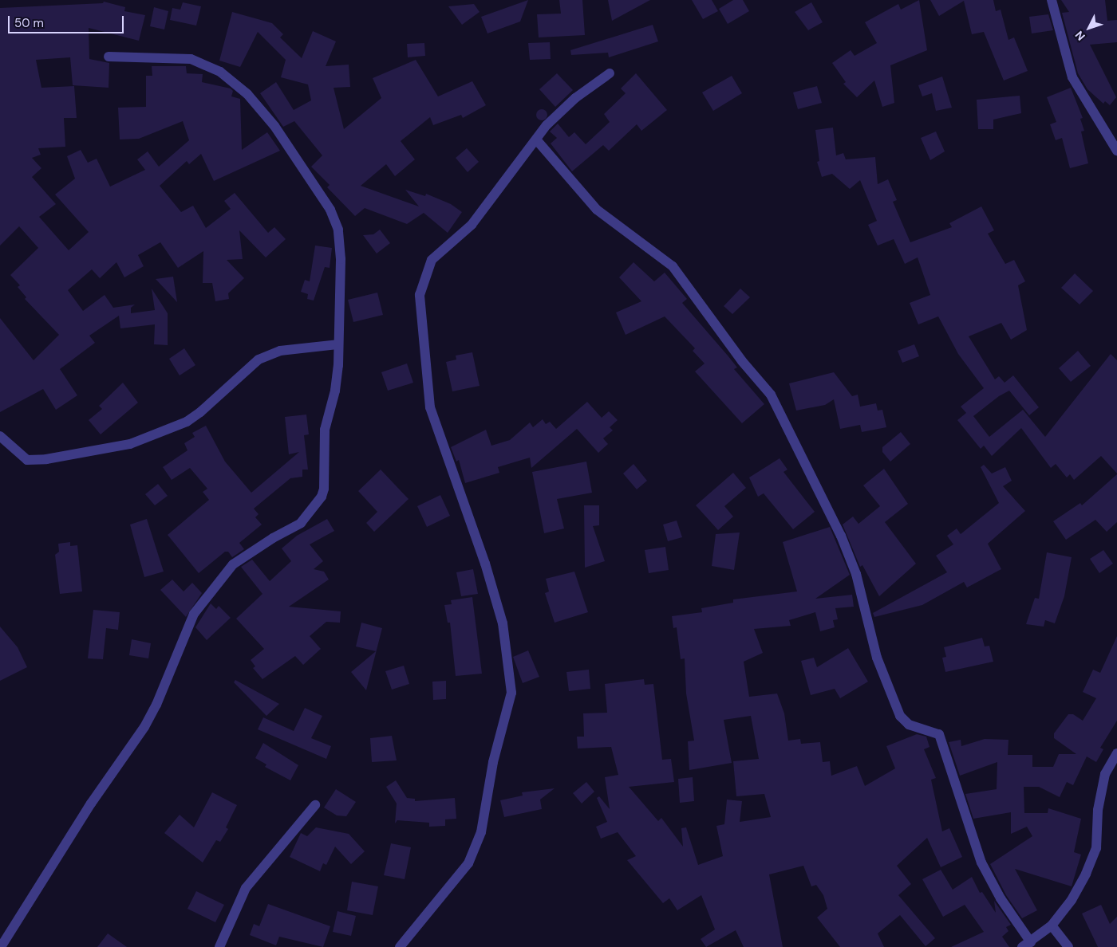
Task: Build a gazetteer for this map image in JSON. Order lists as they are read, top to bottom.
{
  "scale_bar": "50 m",
  "north": "bottom left"
}
